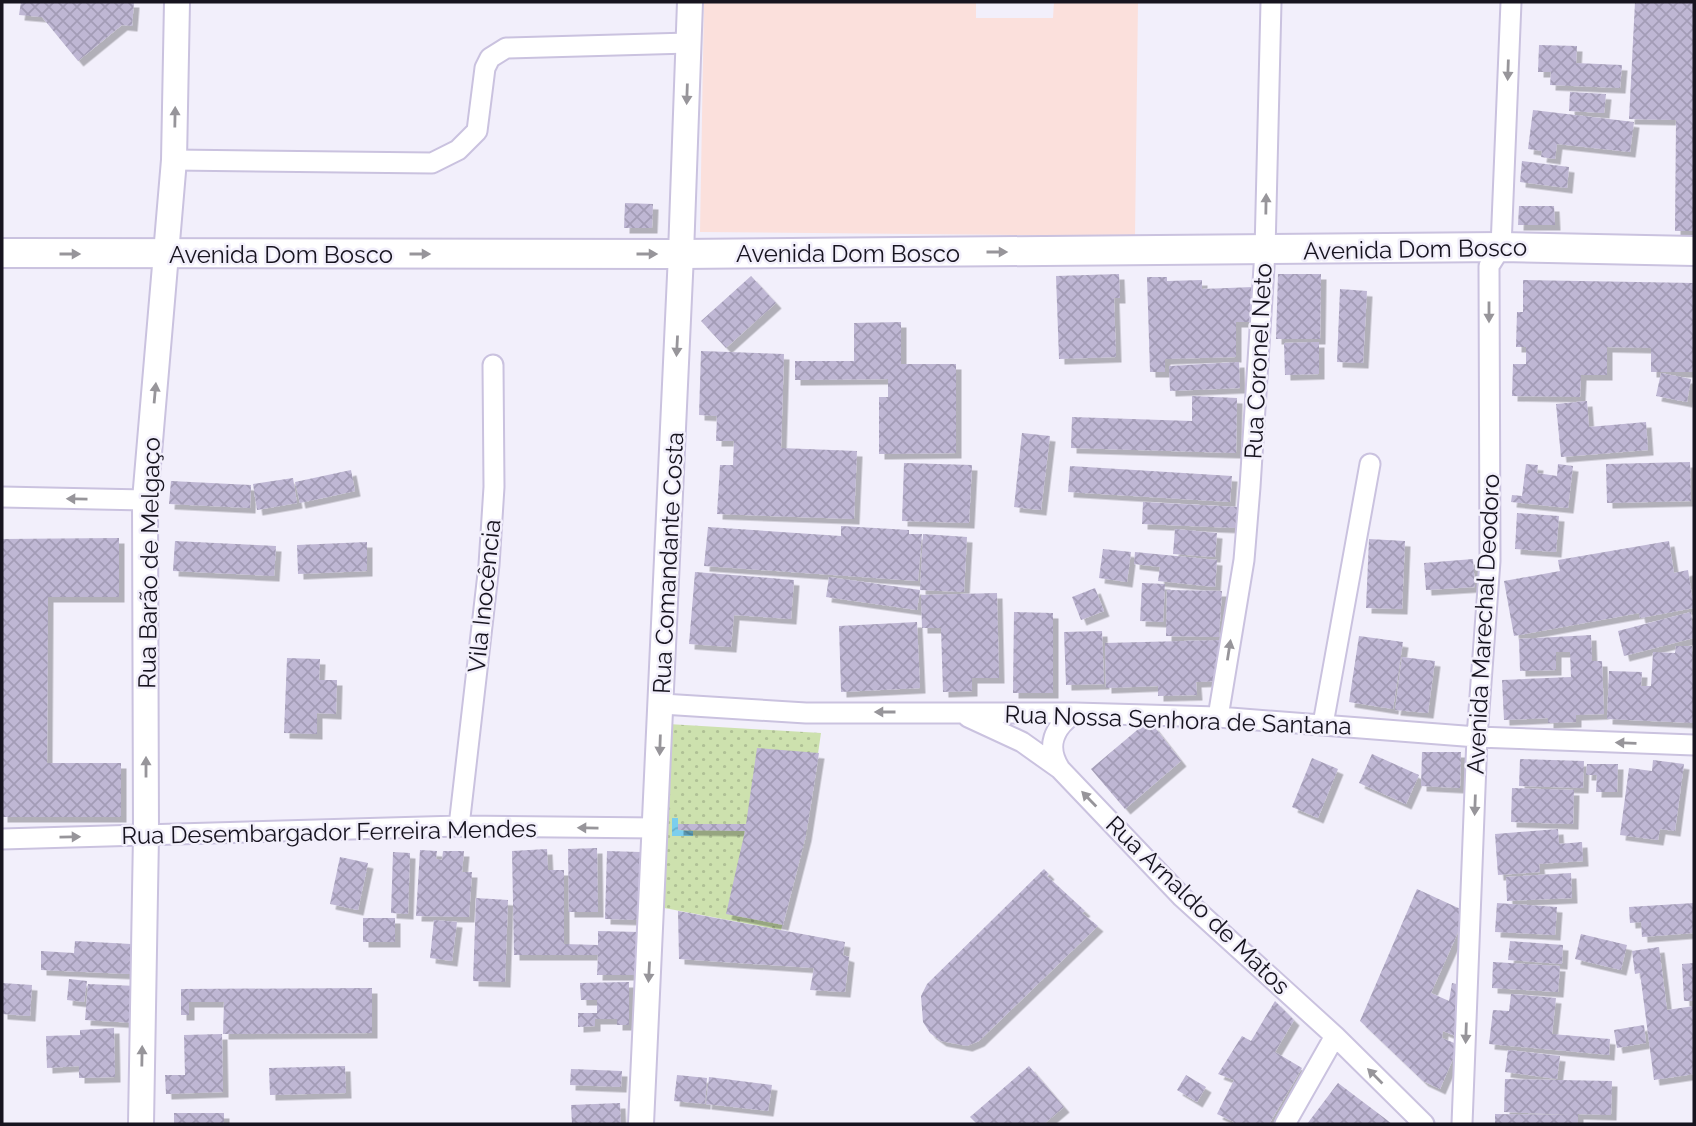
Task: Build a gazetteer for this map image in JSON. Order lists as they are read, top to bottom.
{
  "streets": {
    "main road": ["Avenida Dom Bosco"],
    "street": [
      "Rua Coronel Neto",
      "Rua Barão de Melgaço",
      "Rua Comandante Costa",
      "Vila Inocência",
      "Avenida Marechal Deodoro",
      "Rua Nossa Senhora de Santana",
      "Rua Desembargador Ferreira Mendes",
      "Rua Arnaldo de Matos"
    ]
  },
  "crossings": [
    ["Avenida Dom Bosco", "Rua Coronel Neto"],
    ["Avenida Dom Bosco", "Rua Barão de Melgaço"],
    ["Avenida Dom Bosco", "Rua Comandante Costa"],
    ["Avenida Dom Bosco", "Avenida Marechal Deodoro"],
    ["Rua Coronel Neto", "Rua Nossa Senhora de Santana"],
    ["Rua Barão de Melgaço", "Rua Desembargador Ferreira Mendes"],
    ["Rua Comandante Costa", "Rua Nossa Senhora de Santana"],
    ["Rua Comandante Costa", "Rua Desembargador Ferreira Mendes"],
    ["Vila Inocência", "Rua Desembargador Ferreira Mendes"],
    ["Avenida Marechal Deodoro", "Rua Nossa Senhora de Santana"],
    ["Rua Nossa Senhora de Santana", "Rua Arnaldo de Matos"]
  ],
  "one_way": [
    "Avenida Dom Bosco",
    "Rua Barão de Melgaço",
    "Rua Comandante Costa",
    "Avenida Marechal Deodoro",
    "Rua Nossa Senhora de Santana",
    "Rua Arnaldo de Matos"
  ]
}
